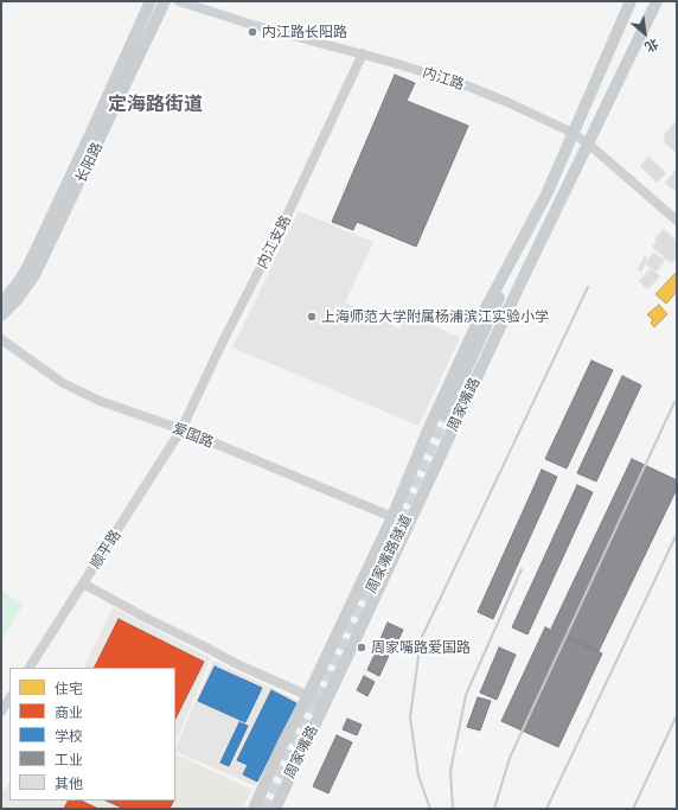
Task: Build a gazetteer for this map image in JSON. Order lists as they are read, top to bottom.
{
  "streets": {
    "main road": ["长阳路", "周家嘴路", "周家嘴路隧道"],
    "street": [
      "内江路",
      "内江支路",
      "爱国路",
      "顺平路"
    ]
  },
  "crossings": [
    ["内江路", "内江支路"],
    ["内江路", "周家嘴路"],
    ["内江支路", "爱国路"],
    ["内江支路", "顺平路"],
    ["周家嘴路", "爱国路"],
    ["周家嘴路", "周家嘴路隧道"],
    ["爱国路", "顺平路"]
  ],
  "districts": ["定海路街道"],
  "places": ["内江路长阳路", "上海师范大学附属杨浦滨江实验小学", "周家嘴路爱国路"],
  "legend": [
    "住宅",
    "商业",
    "学校",
    "工业",
    "其他"
  ],
  "north": "bottom right"
}
